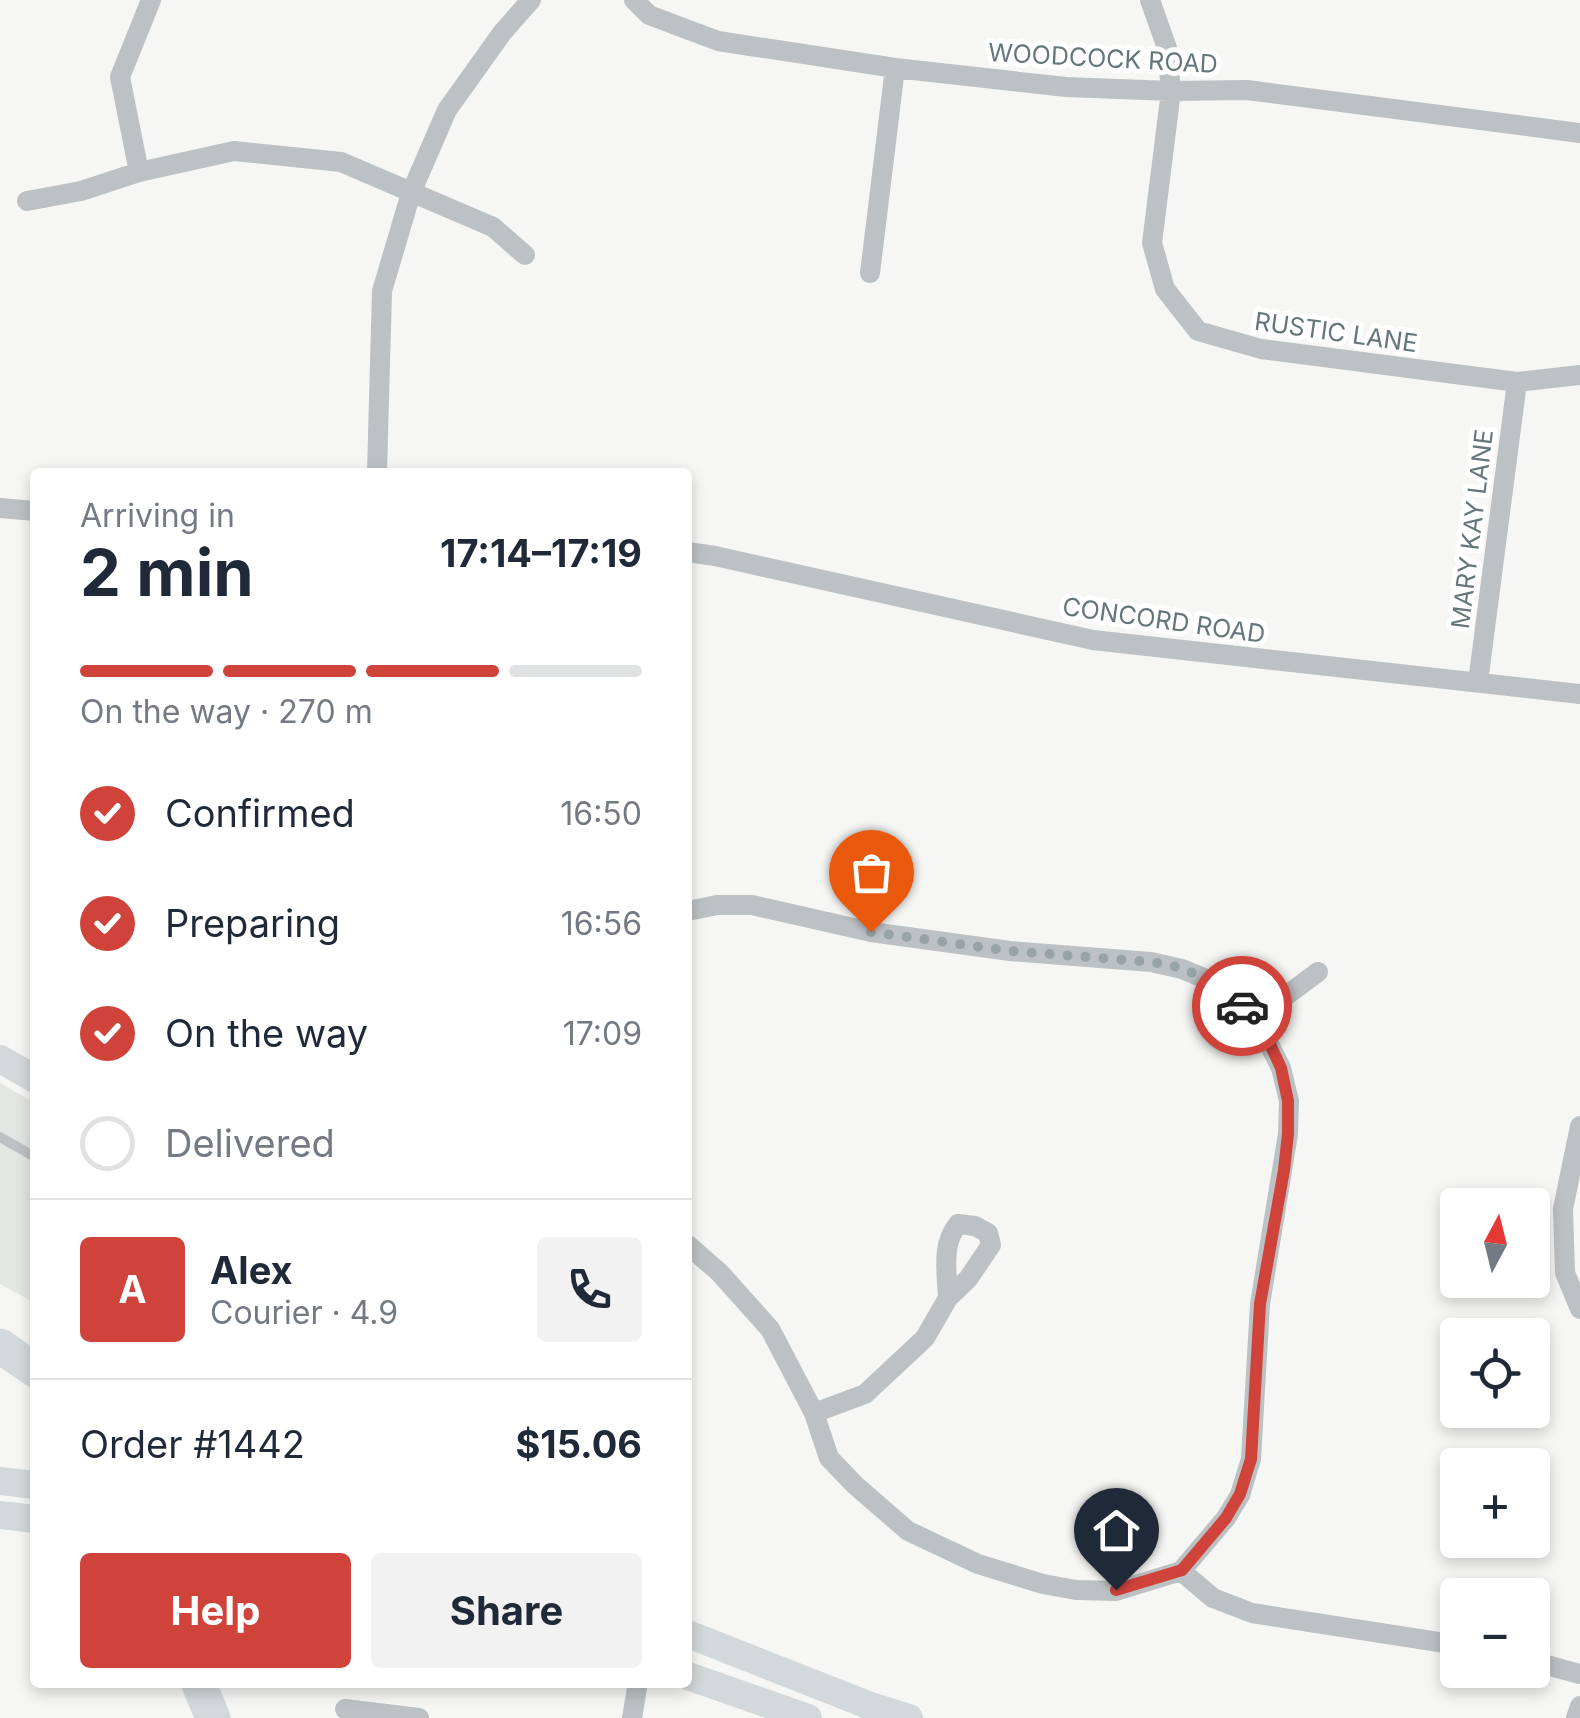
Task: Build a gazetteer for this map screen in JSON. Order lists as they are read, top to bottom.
{
  "streets": {
    "street": [
      "WOODCOCK ROAD",
      "RUSTIC LANE",
      "MARY KAY LANE",
      "CONCORD ROAD"
    ]
  },
  "crossings": [
    ["WOODCOCK ROAD", "RUSTIC LANE"],
    ["RUSTIC LANE", "MARY KAY LANE"],
    ["MARY KAY LANE", "CONCORD ROAD"]
  ],
  "north": "top",
  "page": {
    "heading": ["2 min", "Arriving in", "17:14–17:19"],
    "panel": [
      "Alex",
      "Courier · 4.9",
      "Order #1442",
      "$15.06"
    ],
    "bar": "On the way · 270 m",
    "list": [
      ["Confirmed", "16:50"],
      ["Preparing", "16:56"],
      ["On the way", "17:09"],
      "Delivered"
    ],
    "map_buttons": ["+", "−"],
    "round": "A",
    "buttons": ["Help", "Share"]
  }
}
